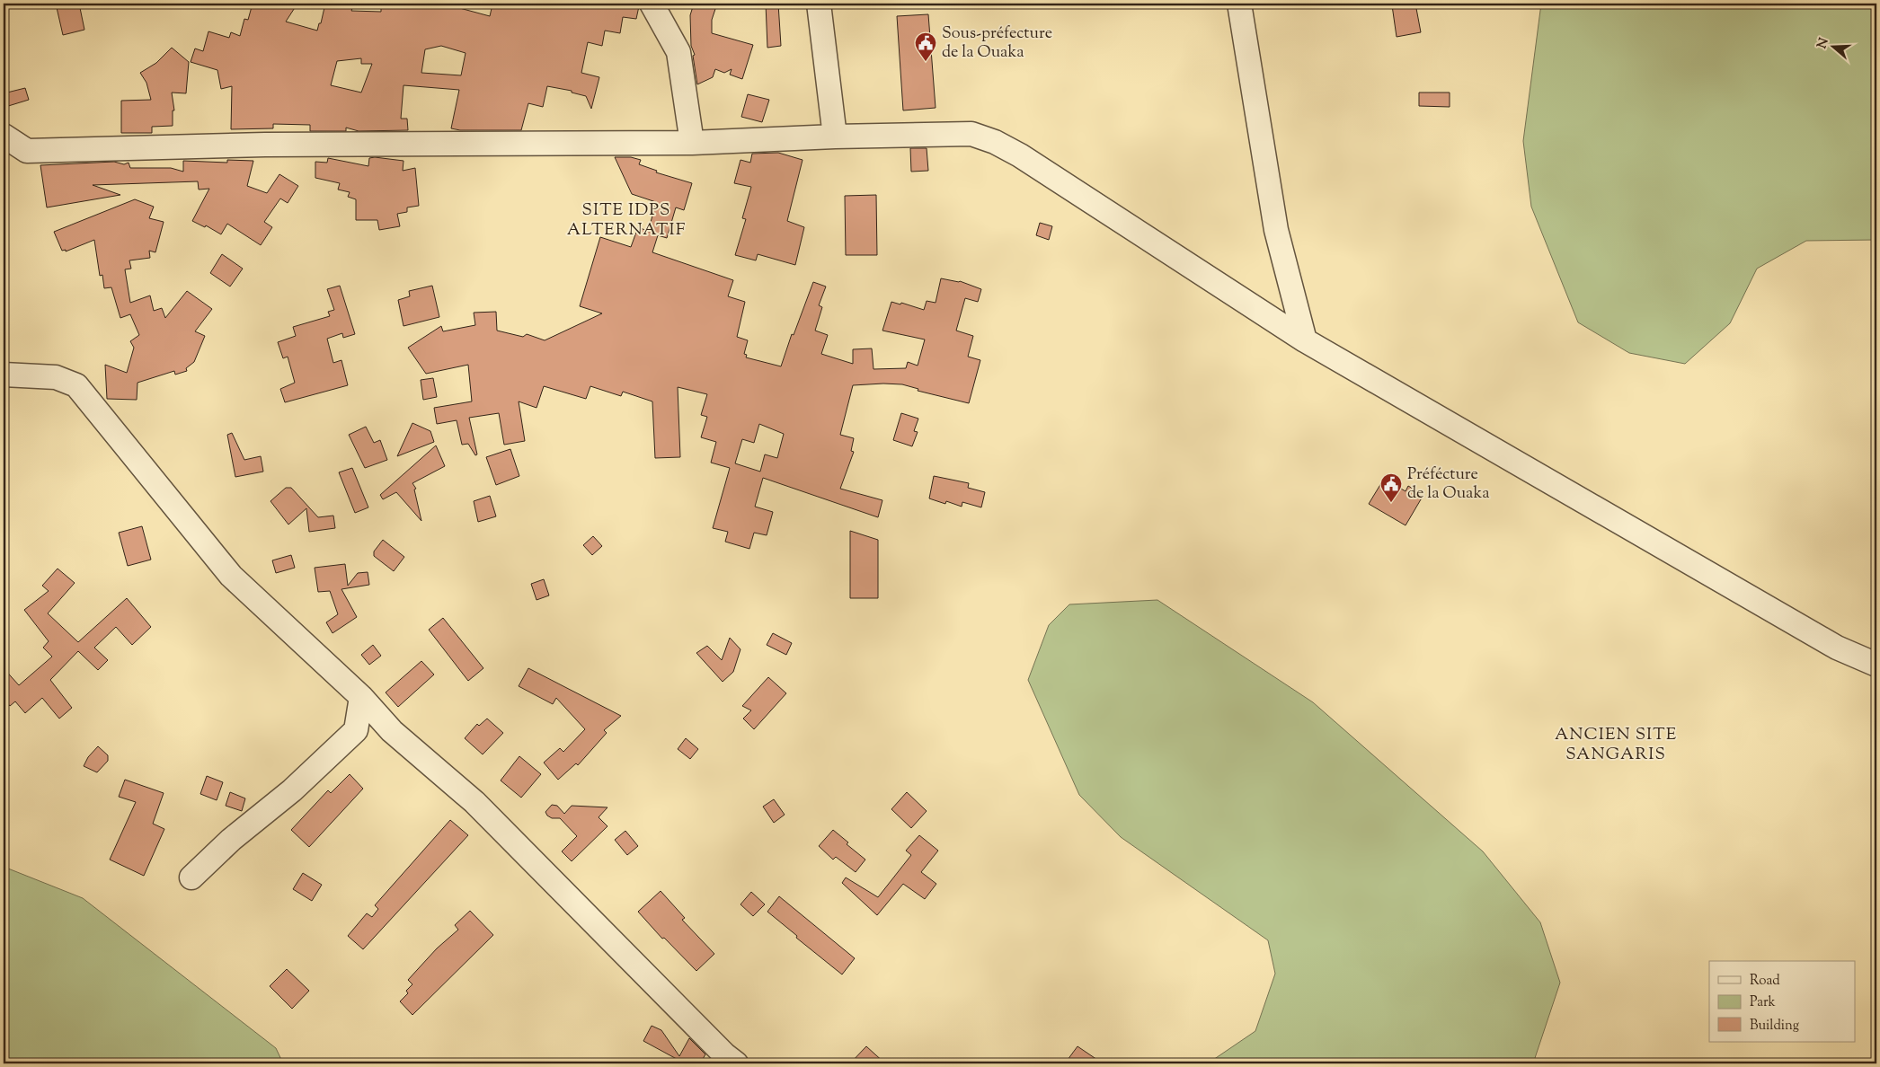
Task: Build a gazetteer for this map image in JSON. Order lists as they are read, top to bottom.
{
  "districts": ["SITE IDPS ALTERNATIF", "ANCIEN SITE SANGARIS"],
  "places": {
    "public building": ["Sous-préfecture de la Ouaka", "Préfécture de la Ouaka"]
  },
  "legend": ["Road", "Park", "Building"],
  "north": "left"
}
